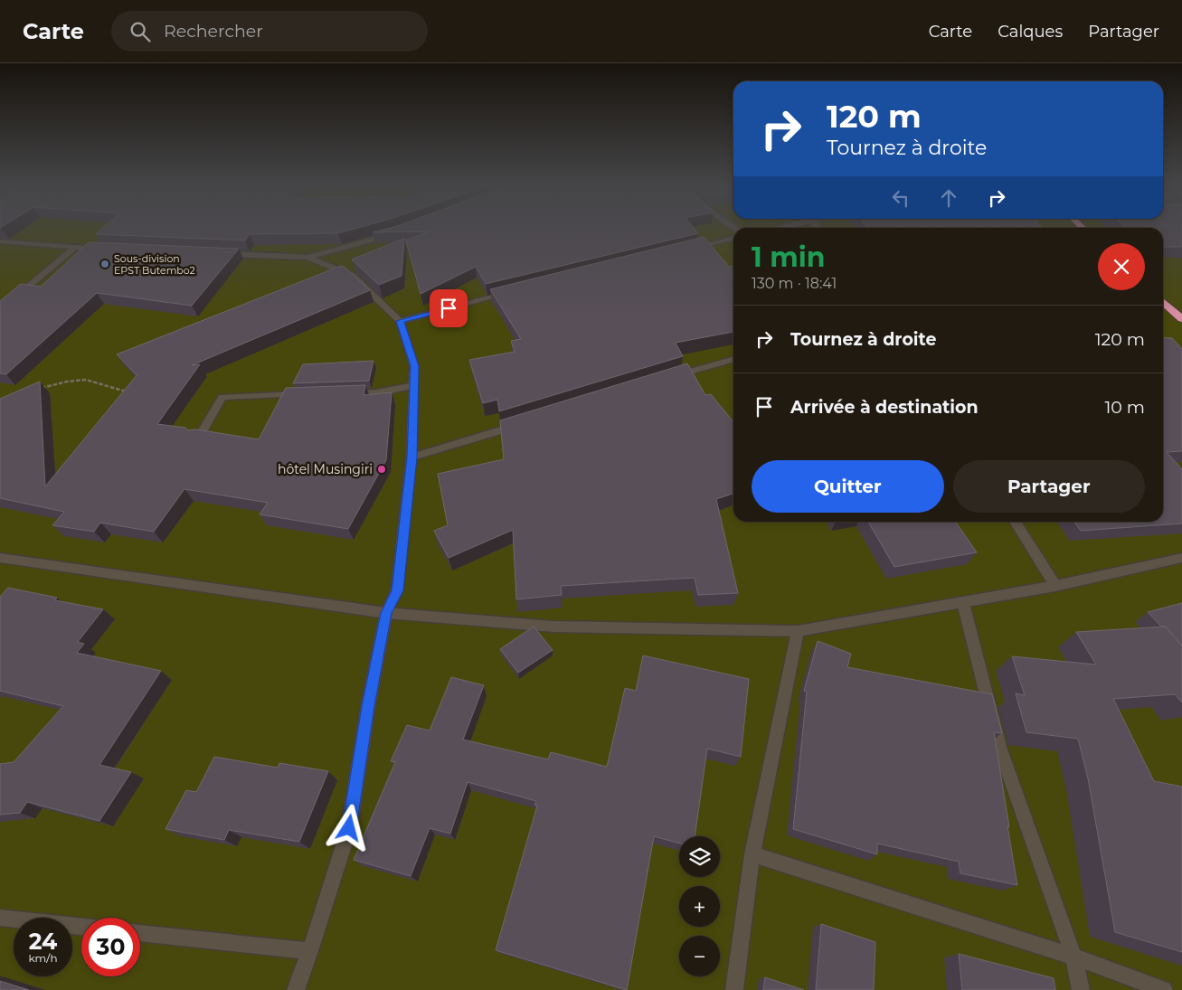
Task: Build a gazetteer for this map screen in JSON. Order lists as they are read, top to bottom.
{
  "places": ["Sous-division EPST Butembo2", "hôtel Musingiri"],
  "page": {
    "header": "Carte",
    "search": "Rechercher",
    "nav": ["Carte", "Calques", "Partager"],
    "turn": ["120 m", "Tournez à droite"],
    "heading": ["1 min", "130 m · 18:41"],
    "list": [
      {
        "name": "Tournez à droite",
        "value": "120 m"
      },
      {
        "name": "Arrivée à destination",
        "value": "10 m"
      }
    ],
    "buttons": ["Quitter", "Partager"],
    "map_buttons": ["+", "−"],
    "speed": "24 km/h",
    "limit": "30"
  }
}
